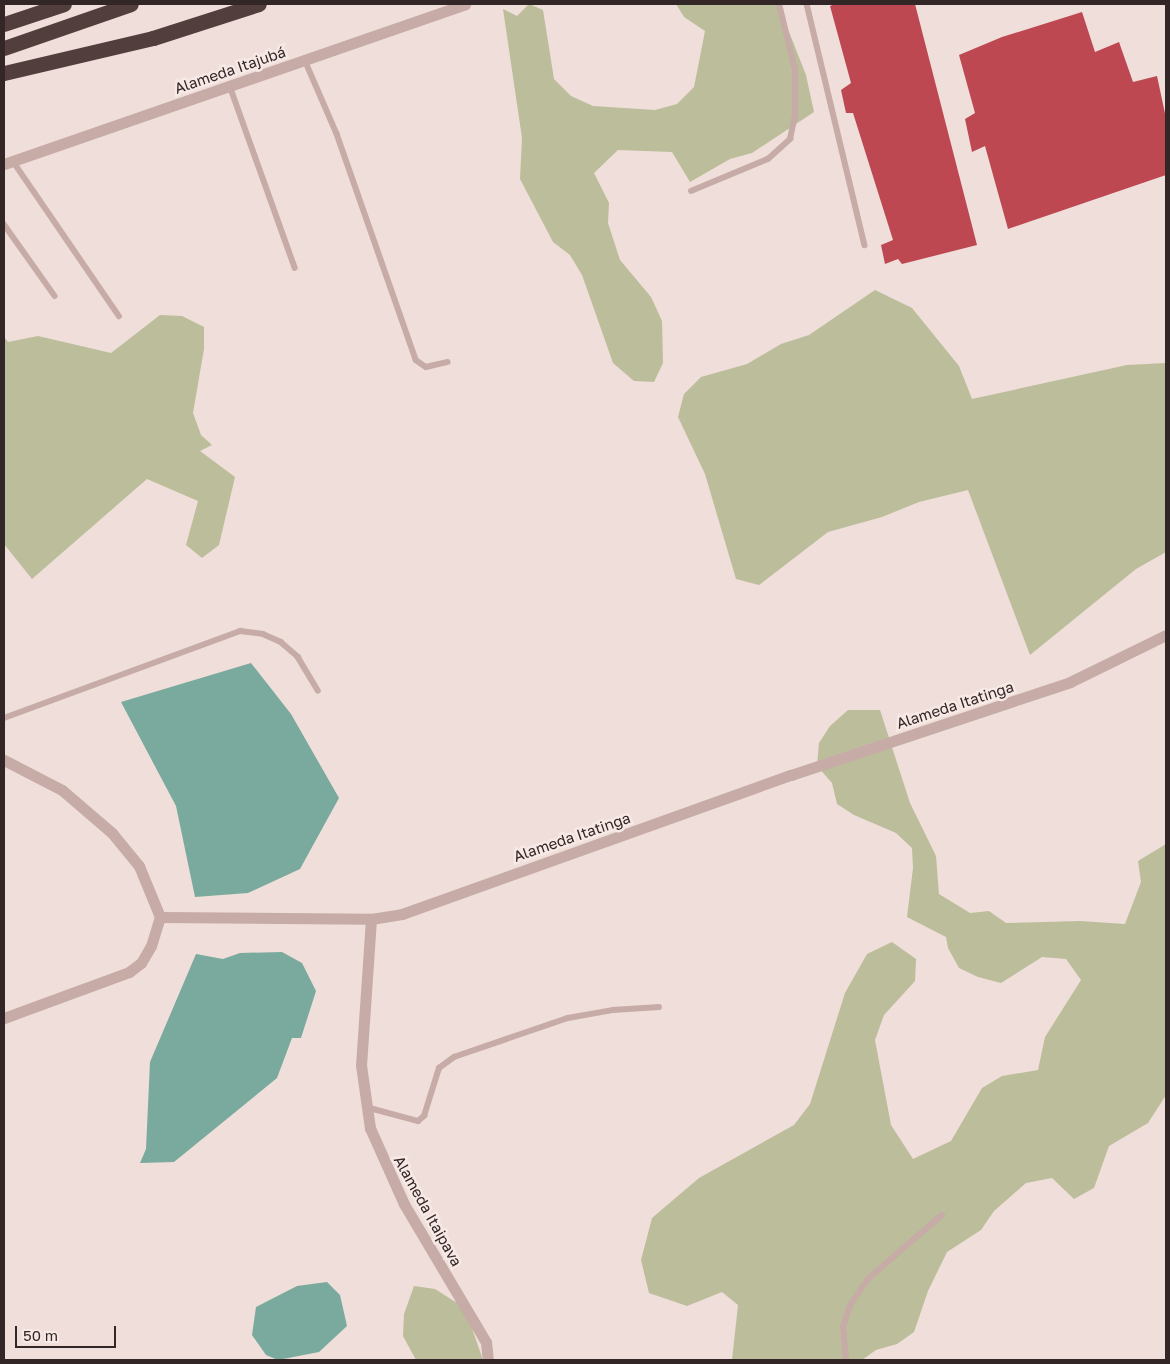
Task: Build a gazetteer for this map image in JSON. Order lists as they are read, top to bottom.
{
  "streets": {
    "street": ["Alameda Itajubá", "Alameda Itatinga", "Alameda Itaipava"]
  },
  "crossings": [
    ["Alameda Itatinga", "Alameda Itaipava"]
  ],
  "scale_bar": "50 m"
}
